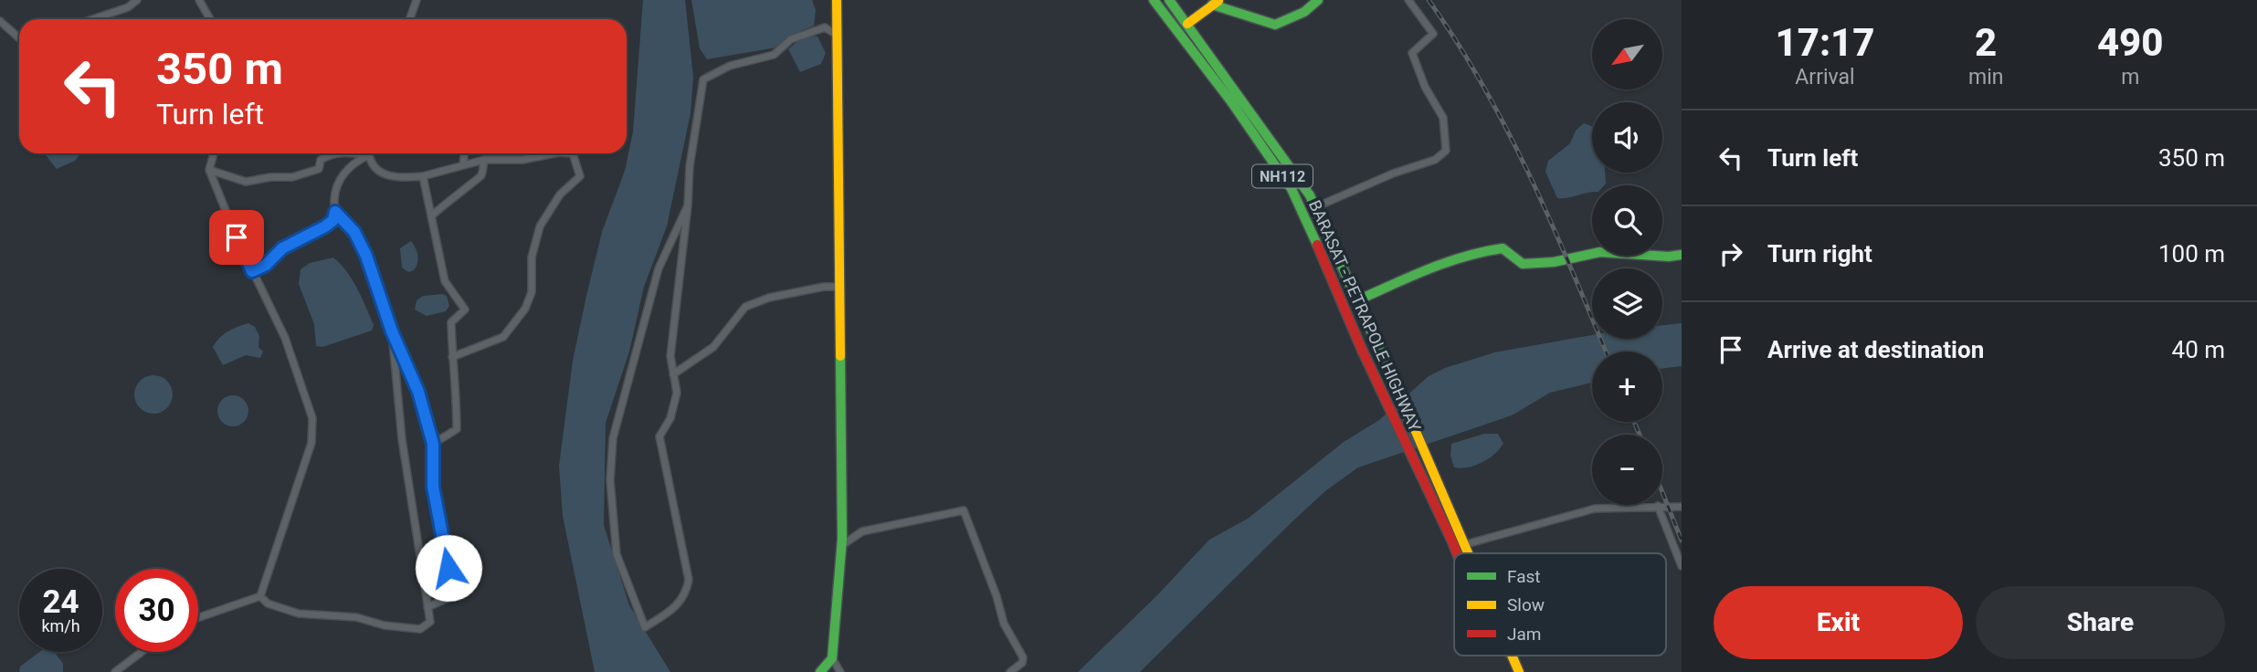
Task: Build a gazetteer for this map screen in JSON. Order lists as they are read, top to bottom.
{
  "streets": {
    "main road": ["NH112", "BARASAT - PETRAPOLE HIGHWAY"]
  },
  "legend": ["Fast", "Slow", "Jam"],
  "north": "bottom left",
  "page": {
    "eta": [
      "17:17",
      "Arrival",
      "2",
      "min",
      "490",
      "m"
    ],
    "map_buttons": ["+", "−"],
    "turn": ["350 m", "Turn left"],
    "list": [
      {
        "name": "Turn left",
        "value": "350 m"
      },
      {
        "name": "Turn right",
        "value": "100 m"
      },
      {
        "name": "Arrive at destination",
        "value": "40 m"
      }
    ],
    "speed": "24 km/h",
    "limit": "30",
    "buttons": ["Exit", "Share"]
  }
}
